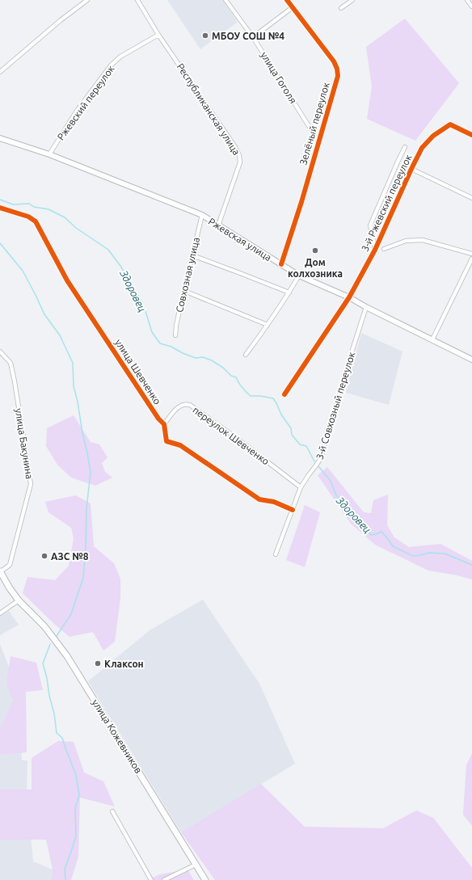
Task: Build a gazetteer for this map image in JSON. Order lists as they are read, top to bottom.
{
  "streets": {
    "main road": ["Ржевская улица", "улица Кожевников"],
    "street": [
      "улица Гоголя",
      "Ржевский переулок",
      "Республиканская улица",
      "Зелёный переулок",
      "3-й Ржевский переулок",
      "Совхозная улица",
      "улица Шевченко",
      "3-й Совхозный переулок",
      "переулок Шевченко",
      "улица Бакунина"
    ]
  },
  "crossings": [
    ["улица Гоголя", "Зелёный переулок"],
    ["Ржевский переулок", "Республиканская улица"],
    ["Ржевский переулок", "Ржевская улица"],
    ["Республиканская улица", "Ржевская улица"],
    ["Зелёный переулок", "Ржевская улица"],
    ["3-й Ржевский переулок", "Ржевская улица"],
    ["Ржевская улица", "Совхозная улица"],
    ["Ржевская улица", "3-й Совхозный переулок"],
    ["улица Шевченко", "переулок Шевченко"],
    ["3-й Совхозный переулок", "переулок Шевченко"],
    ["улица Бакунина", "улица Кожевников"]
  ],
  "water": ["Здоровец"],
  "places": [
    "МБОУ СОШ №4",
    "Дом колхозника",
    "АЗС №8",
    "Клаксон"
  ]
}
